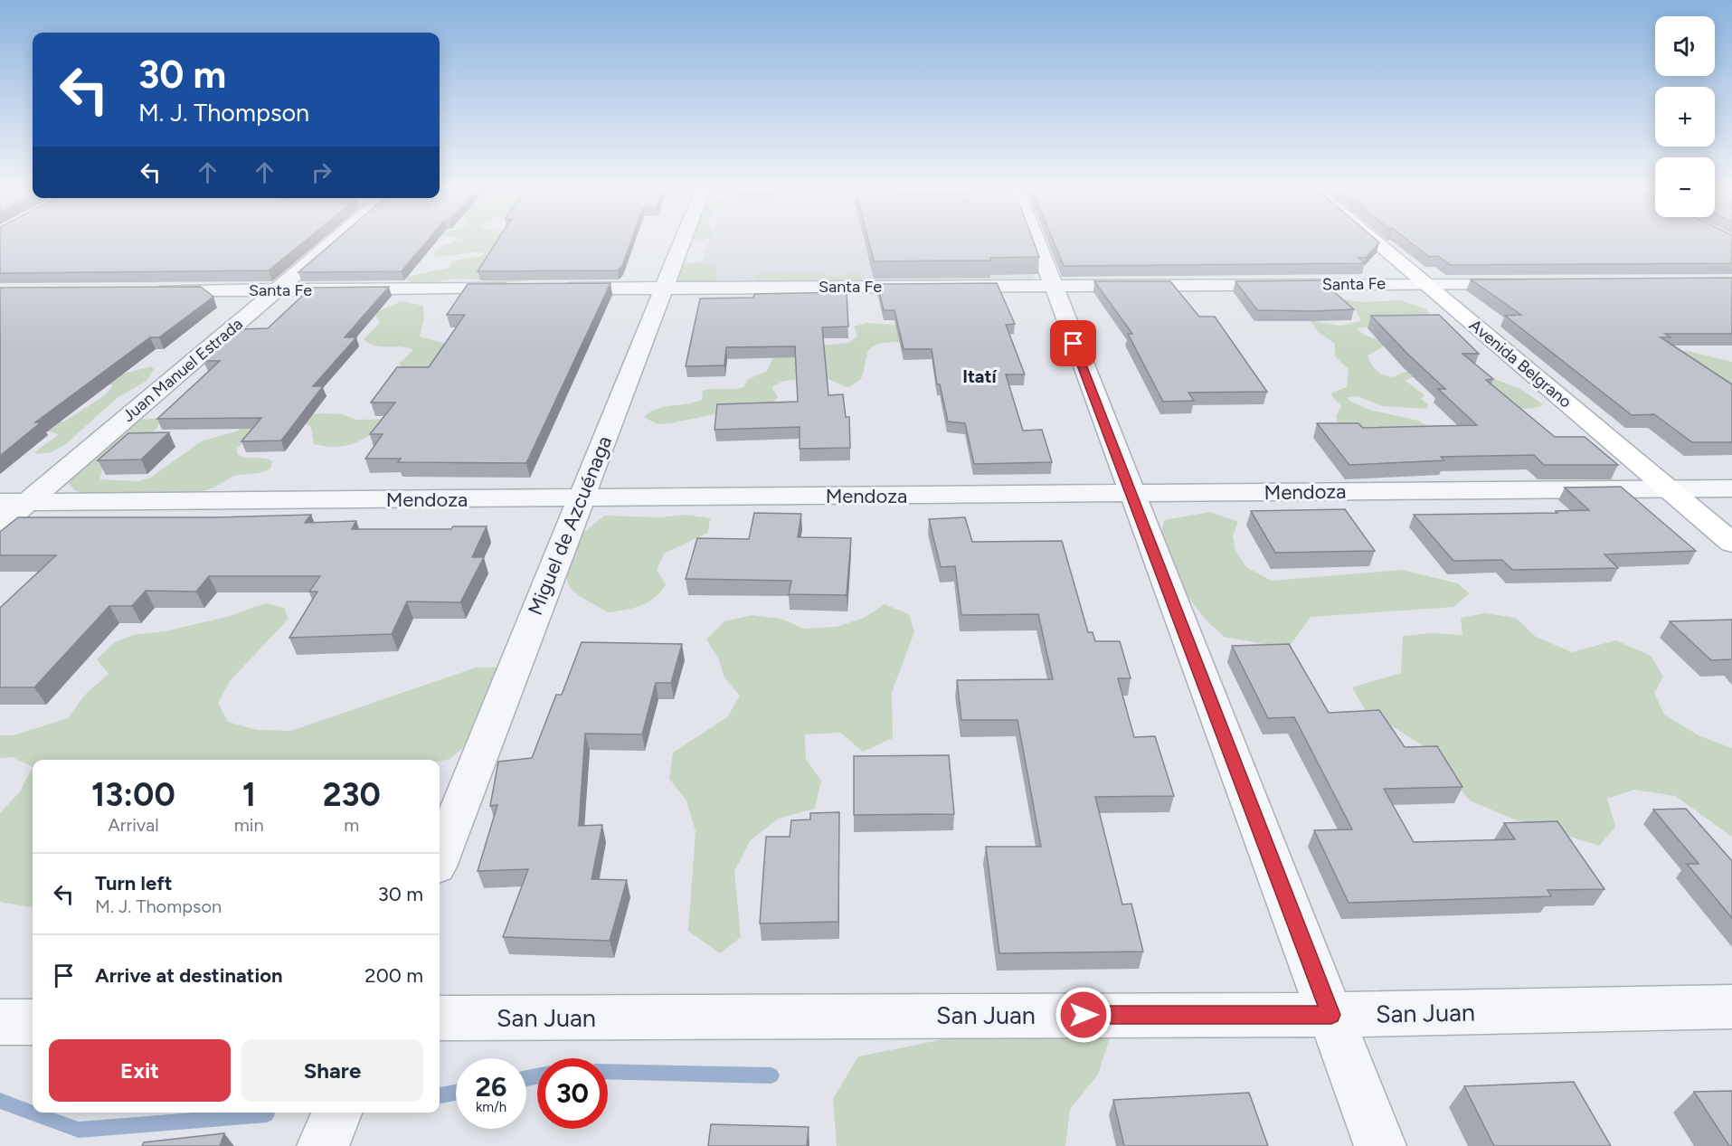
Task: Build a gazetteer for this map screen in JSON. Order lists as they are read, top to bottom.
{
  "streets": {
    "street": [
      "Santa Fe",
      "Avenida Belgrano",
      "Juan Manuel Estrada",
      "Mendoza",
      "Miguel de Azcuénaga",
      "San Juan"
    ]
  },
  "crossings": [
    ["Santa Fe", "Avenida Belgrano"],
    ["Santa Fe", "Juan Manuel Estrada"],
    ["Santa Fe", "Miguel de Azcuénaga"],
    ["Avenida Belgrano", "Mendoza"],
    ["Juan Manuel Estrada", "Mendoza"],
    ["Mendoza", "Miguel de Azcuénaga"]
  ],
  "districts": ["Itatí"],
  "page": {
    "map_buttons": ["+", "−"],
    "turn": ["30 m", "M. J. Thompson"],
    "eta": [
      "13:00",
      "Arrival",
      "1",
      "min",
      "230",
      "m"
    ],
    "list": [
      {
        "name": "Turn left",
        "note": "M. J. Thompson",
        "value": "30 m"
      },
      {
        "name": "Arrive at destination",
        "value": "200 m"
      }
    ],
    "buttons": ["Exit", "Share"],
    "speed": "26 km/h",
    "limit": "30"
  }
}
